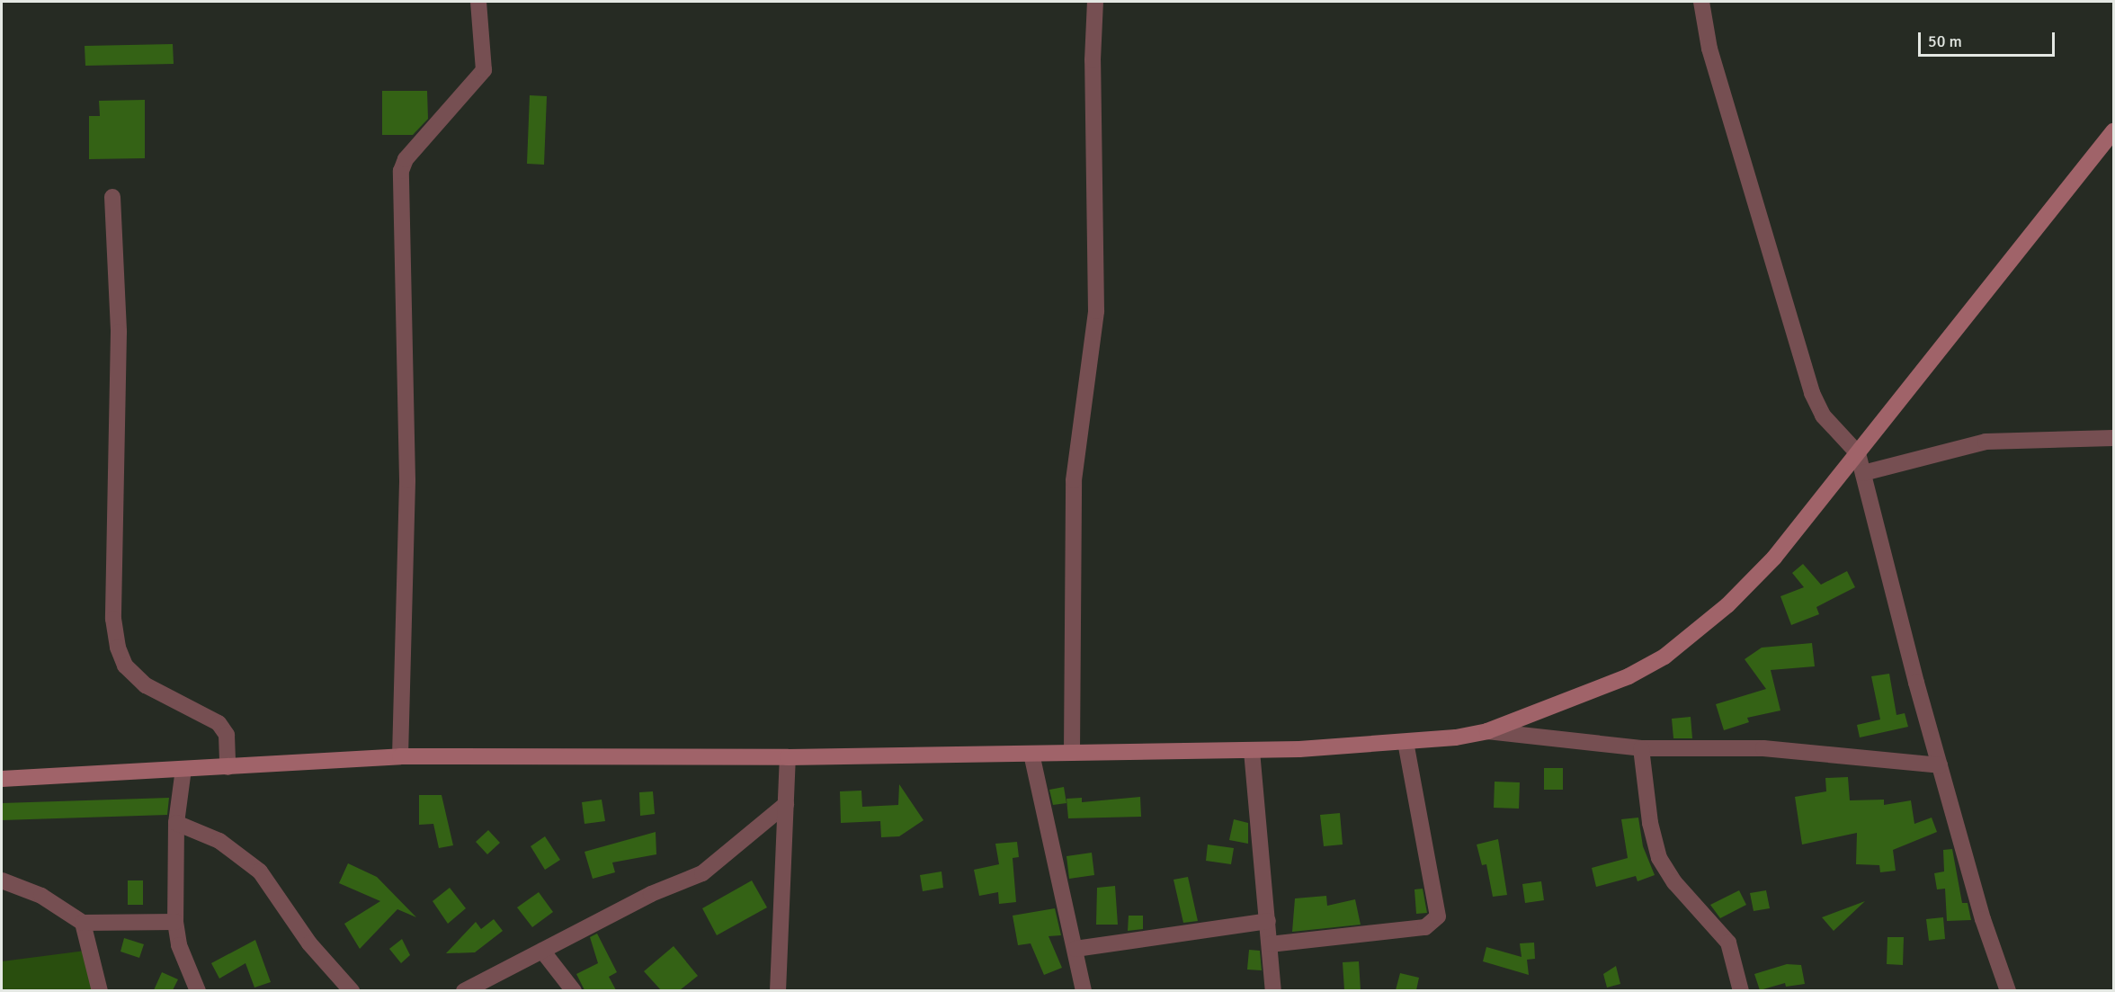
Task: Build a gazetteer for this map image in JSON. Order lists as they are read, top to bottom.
{
  "scale_bar": "50 m"
}
